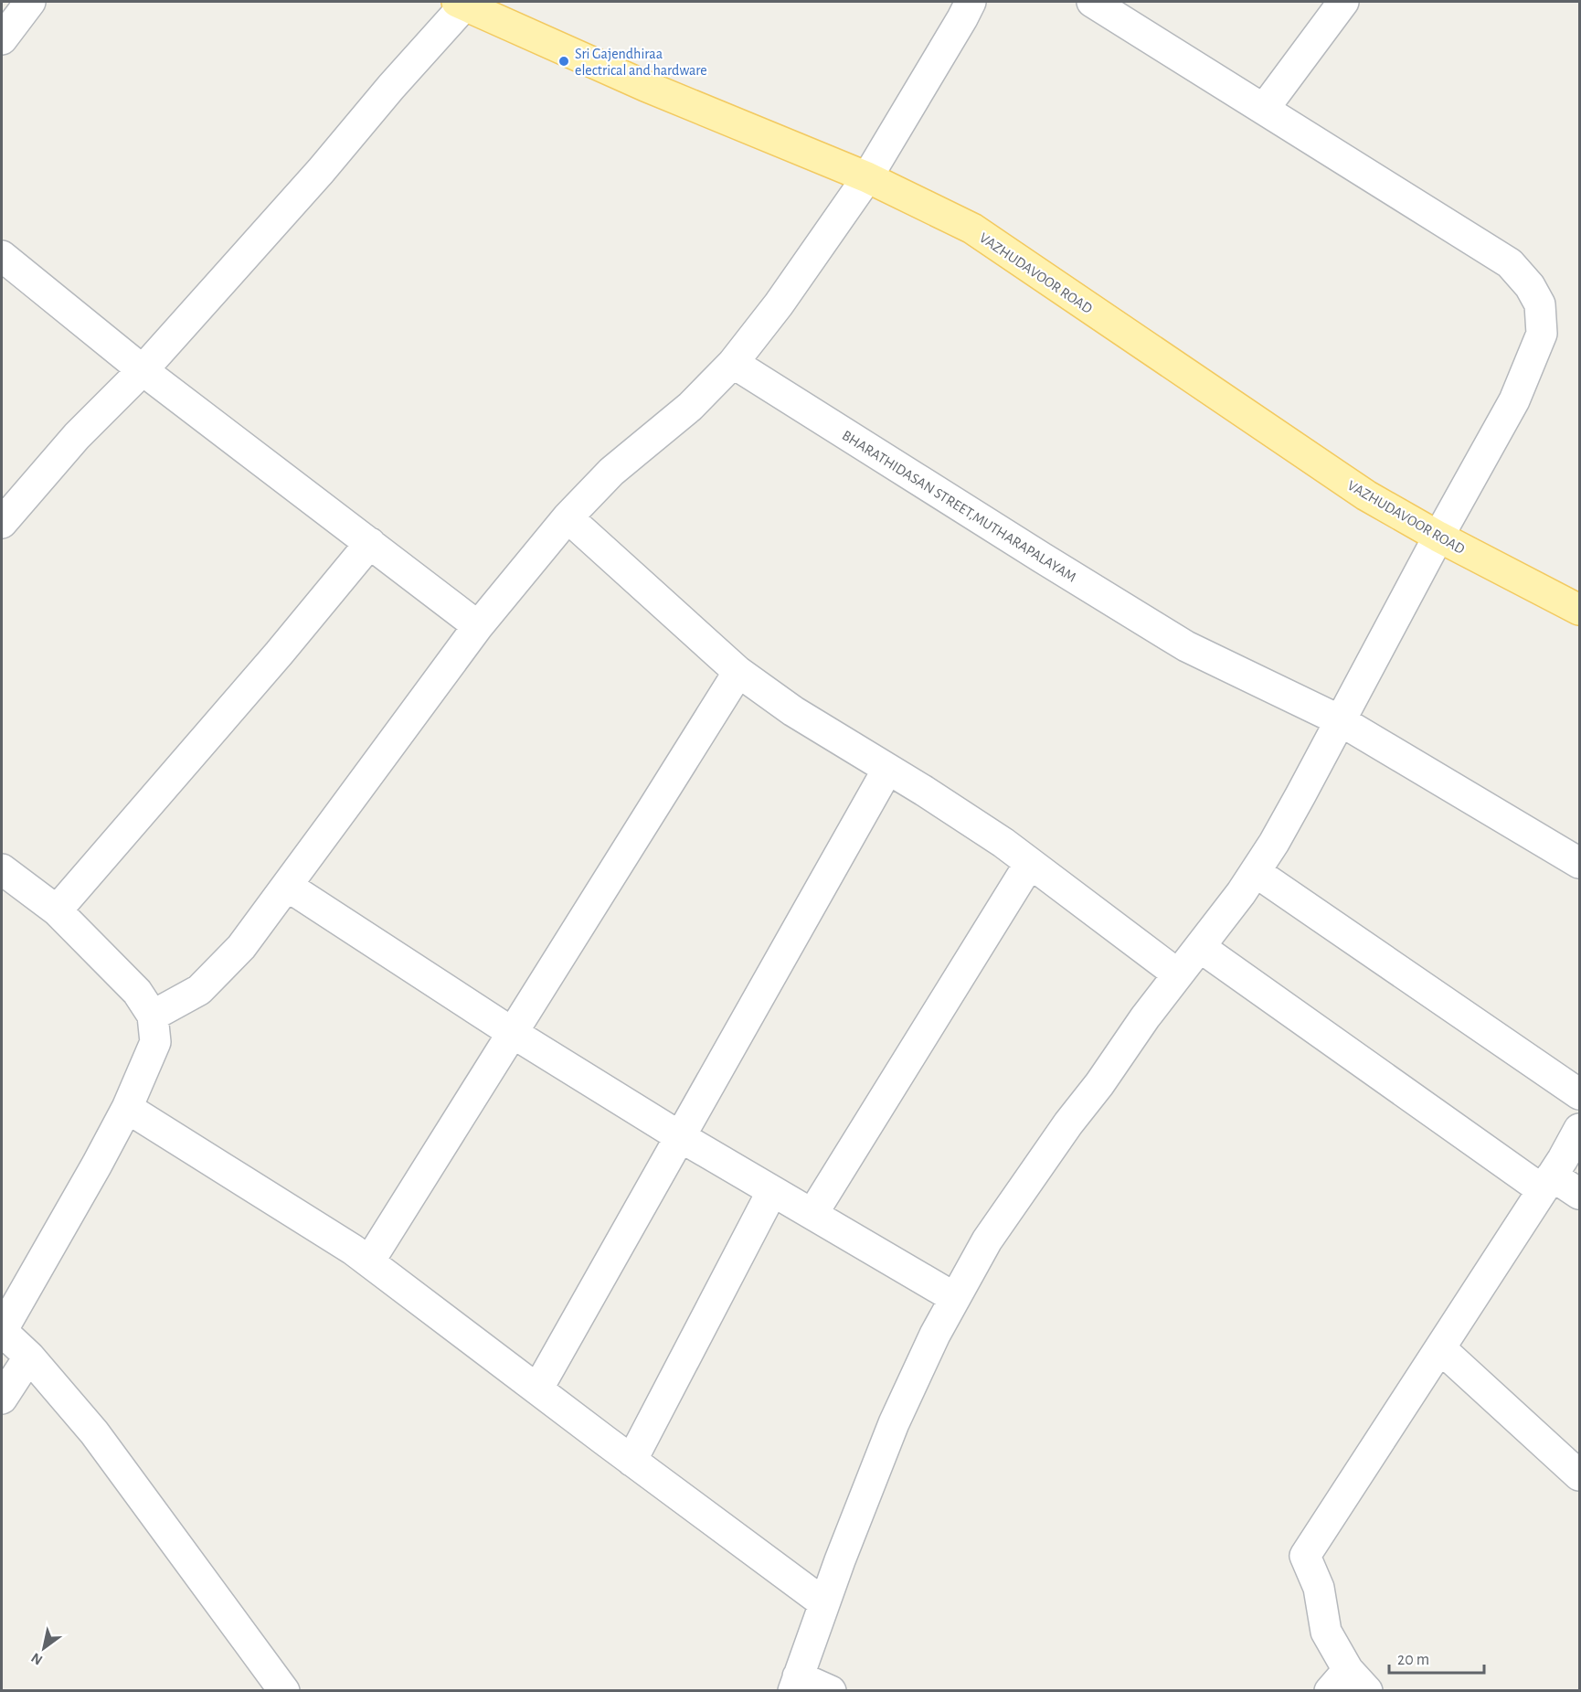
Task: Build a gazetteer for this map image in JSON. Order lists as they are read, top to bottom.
{
  "streets": {
    "main road": ["VAZHUDAVOOR ROAD"],
    "street": ["BHARATHIDASAN STREET,MUTHARAPALAYAM"]
  },
  "places": ["Sri Gajendhiraa electrical and hardware"],
  "scale_bar": "20 m",
  "north": "bottom left"
}
